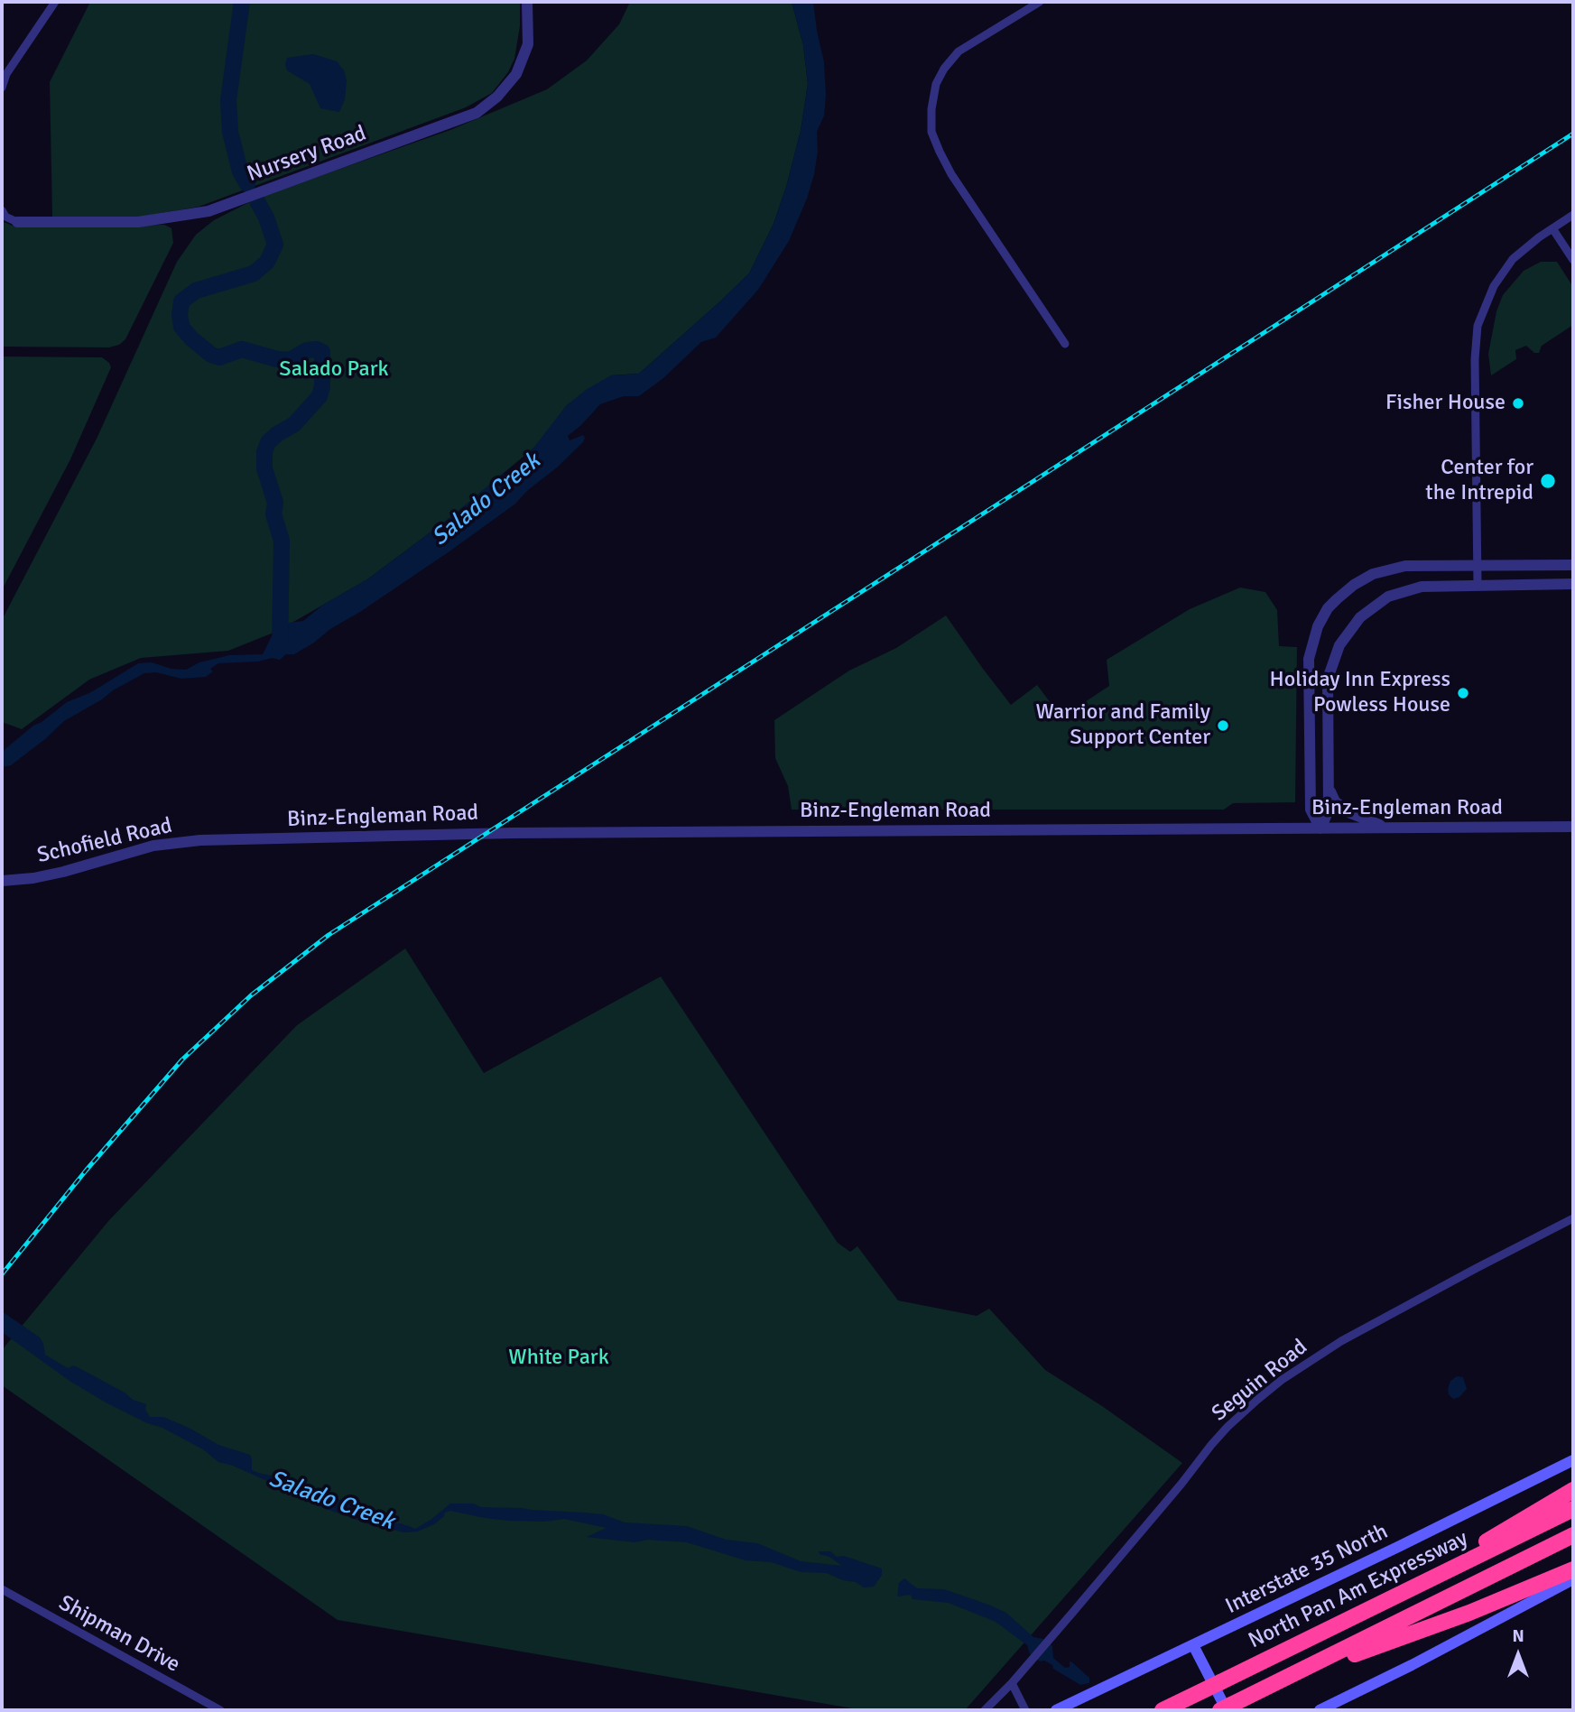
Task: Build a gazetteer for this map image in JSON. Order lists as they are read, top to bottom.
{
  "streets": {
    "highway": ["North Pan Am Expressway"],
    "main road": ["Interstate 35 North"],
    "street": [
      "Nursery Road",
      "Binz-Engleman Road",
      "Schofield Road",
      "Seguin Road",
      "Shipman Drive"
    ]
  },
  "crossings": [
    ["Binz-Engleman Road", "Schofield Road"]
  ],
  "water": ["Salado Creek"],
  "parks": ["Salado Park", "White Park"],
  "places": [
    "Fisher House",
    "Center for the Intrepid",
    "Holiday Inn Express Powless House",
    "Warrior and Family Support Center"
  ],
  "north": "top"
}
